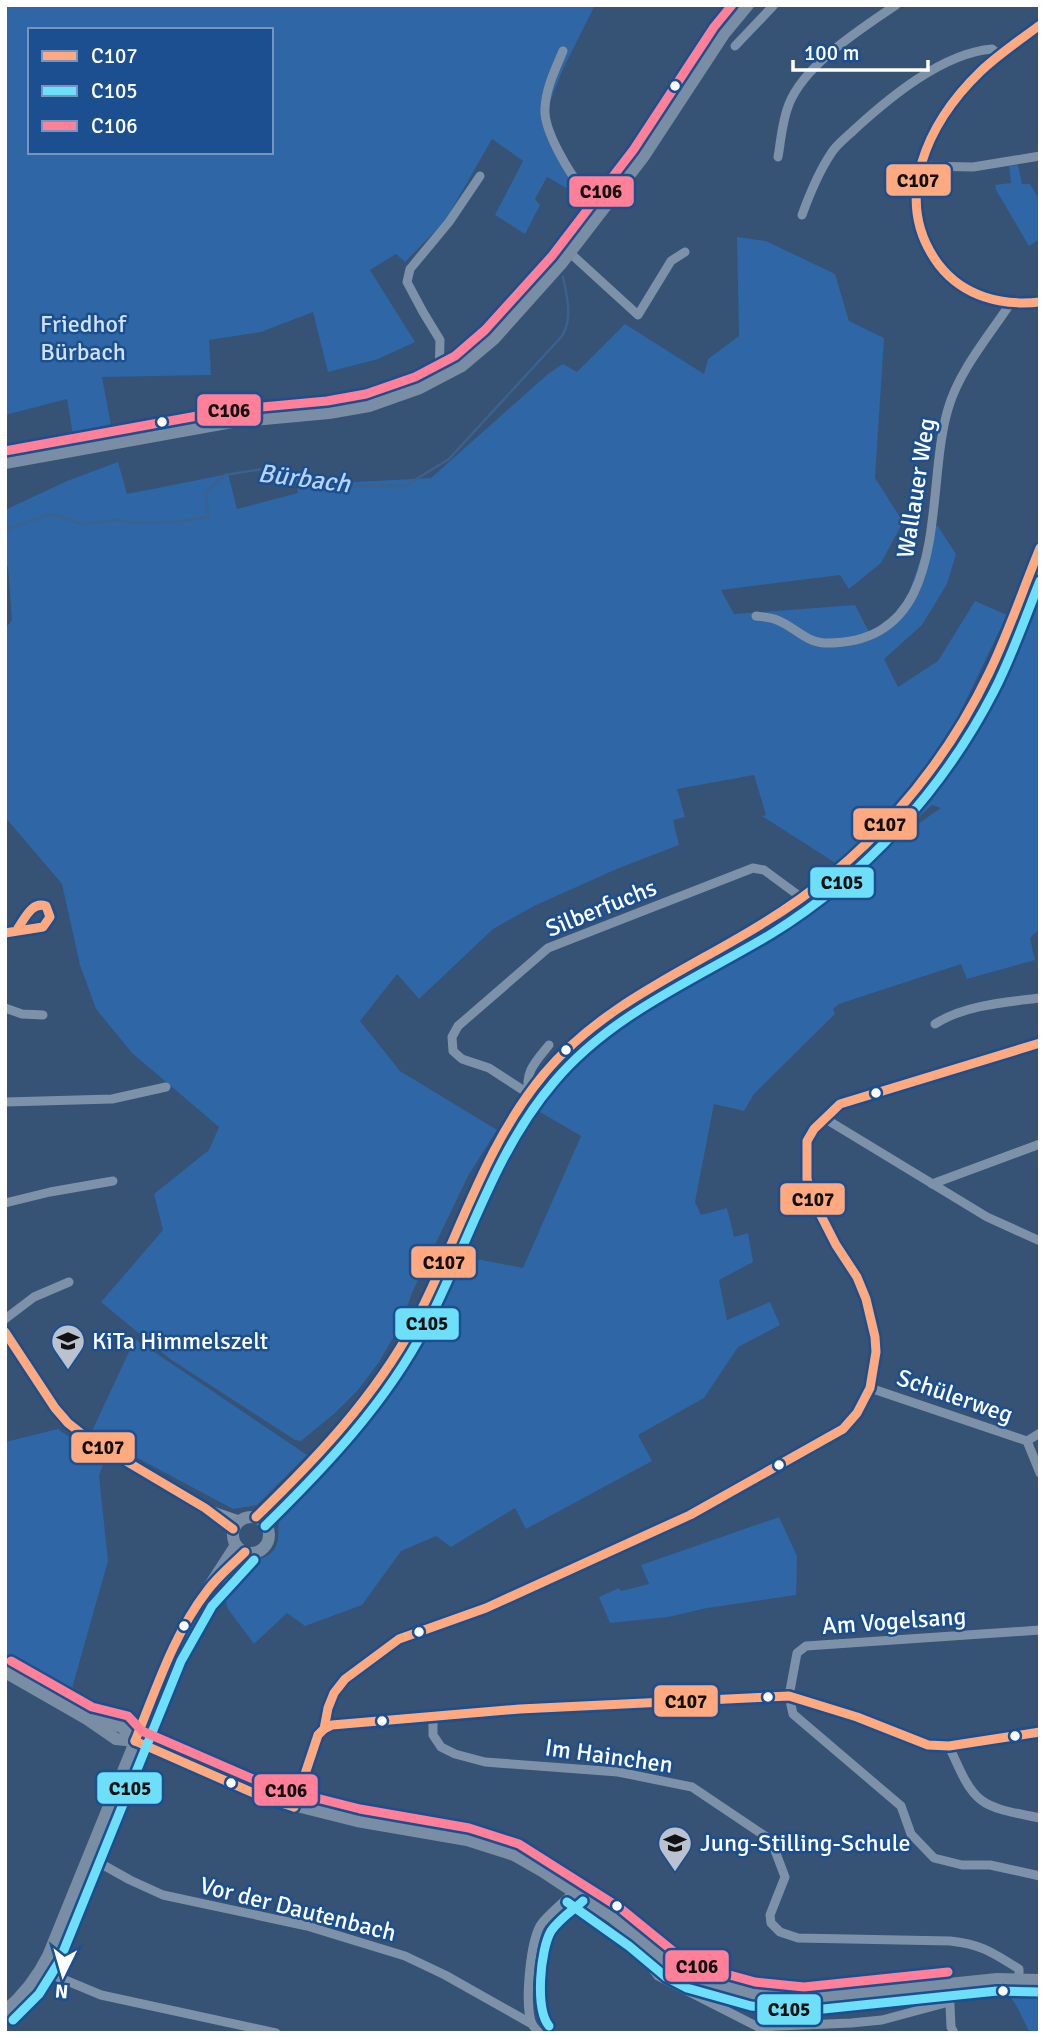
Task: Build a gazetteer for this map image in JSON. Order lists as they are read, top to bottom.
{
  "streets": {
    "street": [
      "Wallauer Weg",
      "Silberfuchs",
      "Schülerweg",
      "Am Vogelsang",
      "Im Hainchen",
      "Vor der Dautenbach"
    ]
  },
  "water": ["Bürbach"],
  "parks": ["Friedhof Bürbach"],
  "places": {
    "school or university": ["KiTa Himmelszelt", "Jung-Stilling-Schule"]
  },
  "lines": ["transit line C106", "transit line C107", "transit line C105"],
  "legend": ["C107", "C105", "C106"],
  "scale_bar": "100 m",
  "north": "bottom"
}
